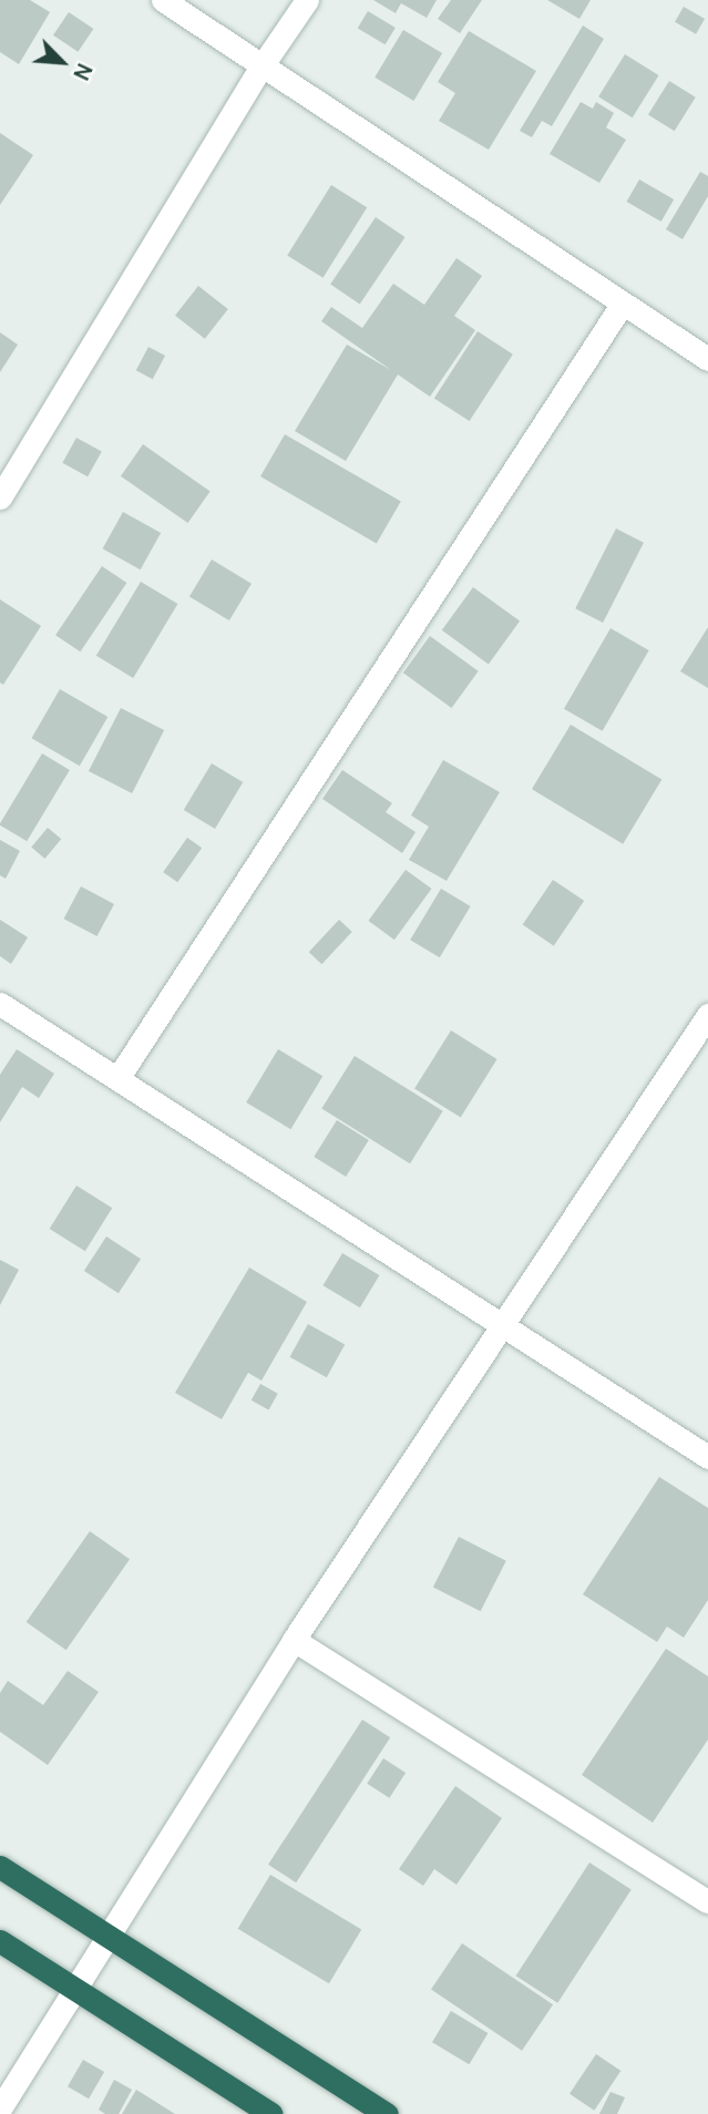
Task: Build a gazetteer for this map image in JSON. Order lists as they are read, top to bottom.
{
  "north": "bottom right"
}
